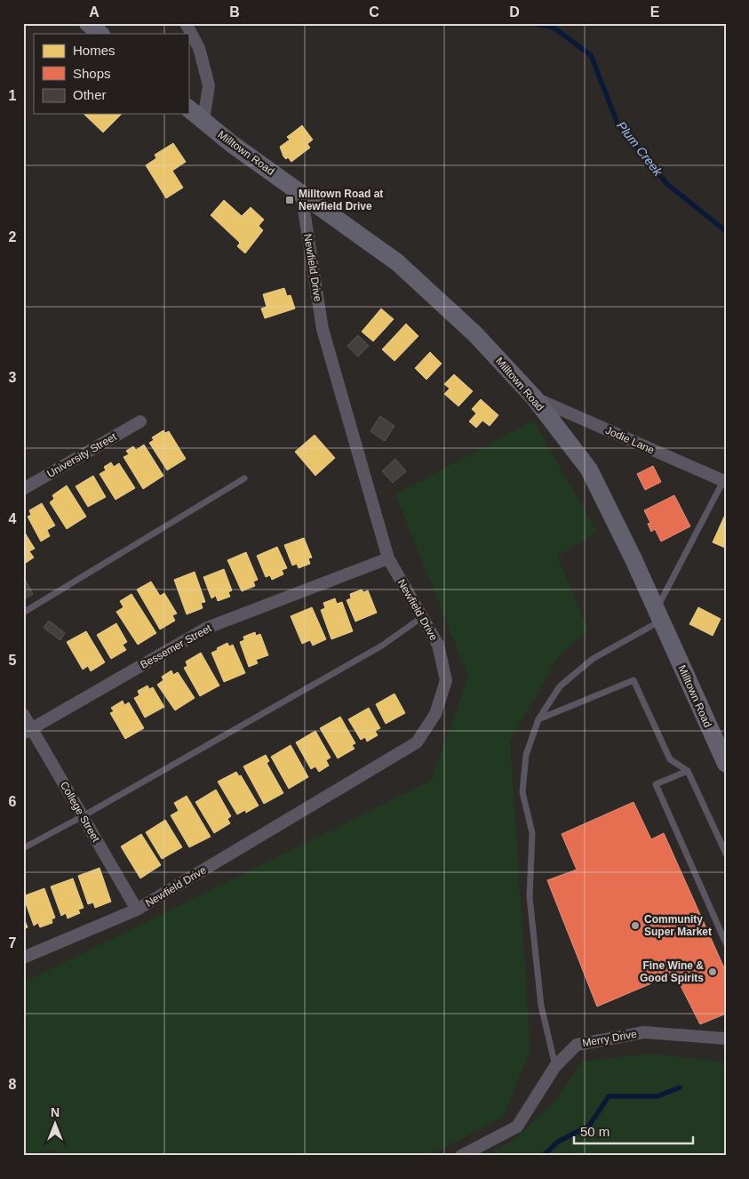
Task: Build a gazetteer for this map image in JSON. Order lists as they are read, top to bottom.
{
  "streets": {
    "street": [
      "Milltown Road",
      "Newfield Drive",
      "Jodie Lane",
      "University Street",
      "Bessemer Street",
      "College Street",
      "Merry Drive"
    ]
  },
  "crossings": [
    ["Milltown Road", "Newfield Drive"],
    ["Milltown Road", "Jodie Lane"],
    ["Newfield Drive", "Bessemer Street"],
    ["Newfield Drive", "College Street"],
    ["Bessemer Street", "College Street"]
  ],
  "water": ["Plum Creek"],
  "places": {
    "transit": ["Milltown Road at Newfield Drive"],
    "other": ["Community Super Market", "Fine Wine & Good Spirits"]
  },
  "legend": ["Homes", "Shops", "Other"],
  "scale_bar": "50 m",
  "north": "top",
  "grid": {
    "columns": [
      "A",
      "B",
      "C",
      "D",
      "E"
    ],
    "rows": [
      "1",
      "2",
      "3",
      "4",
      "5",
      "6",
      "7",
      "8"
    ]
  }
}
